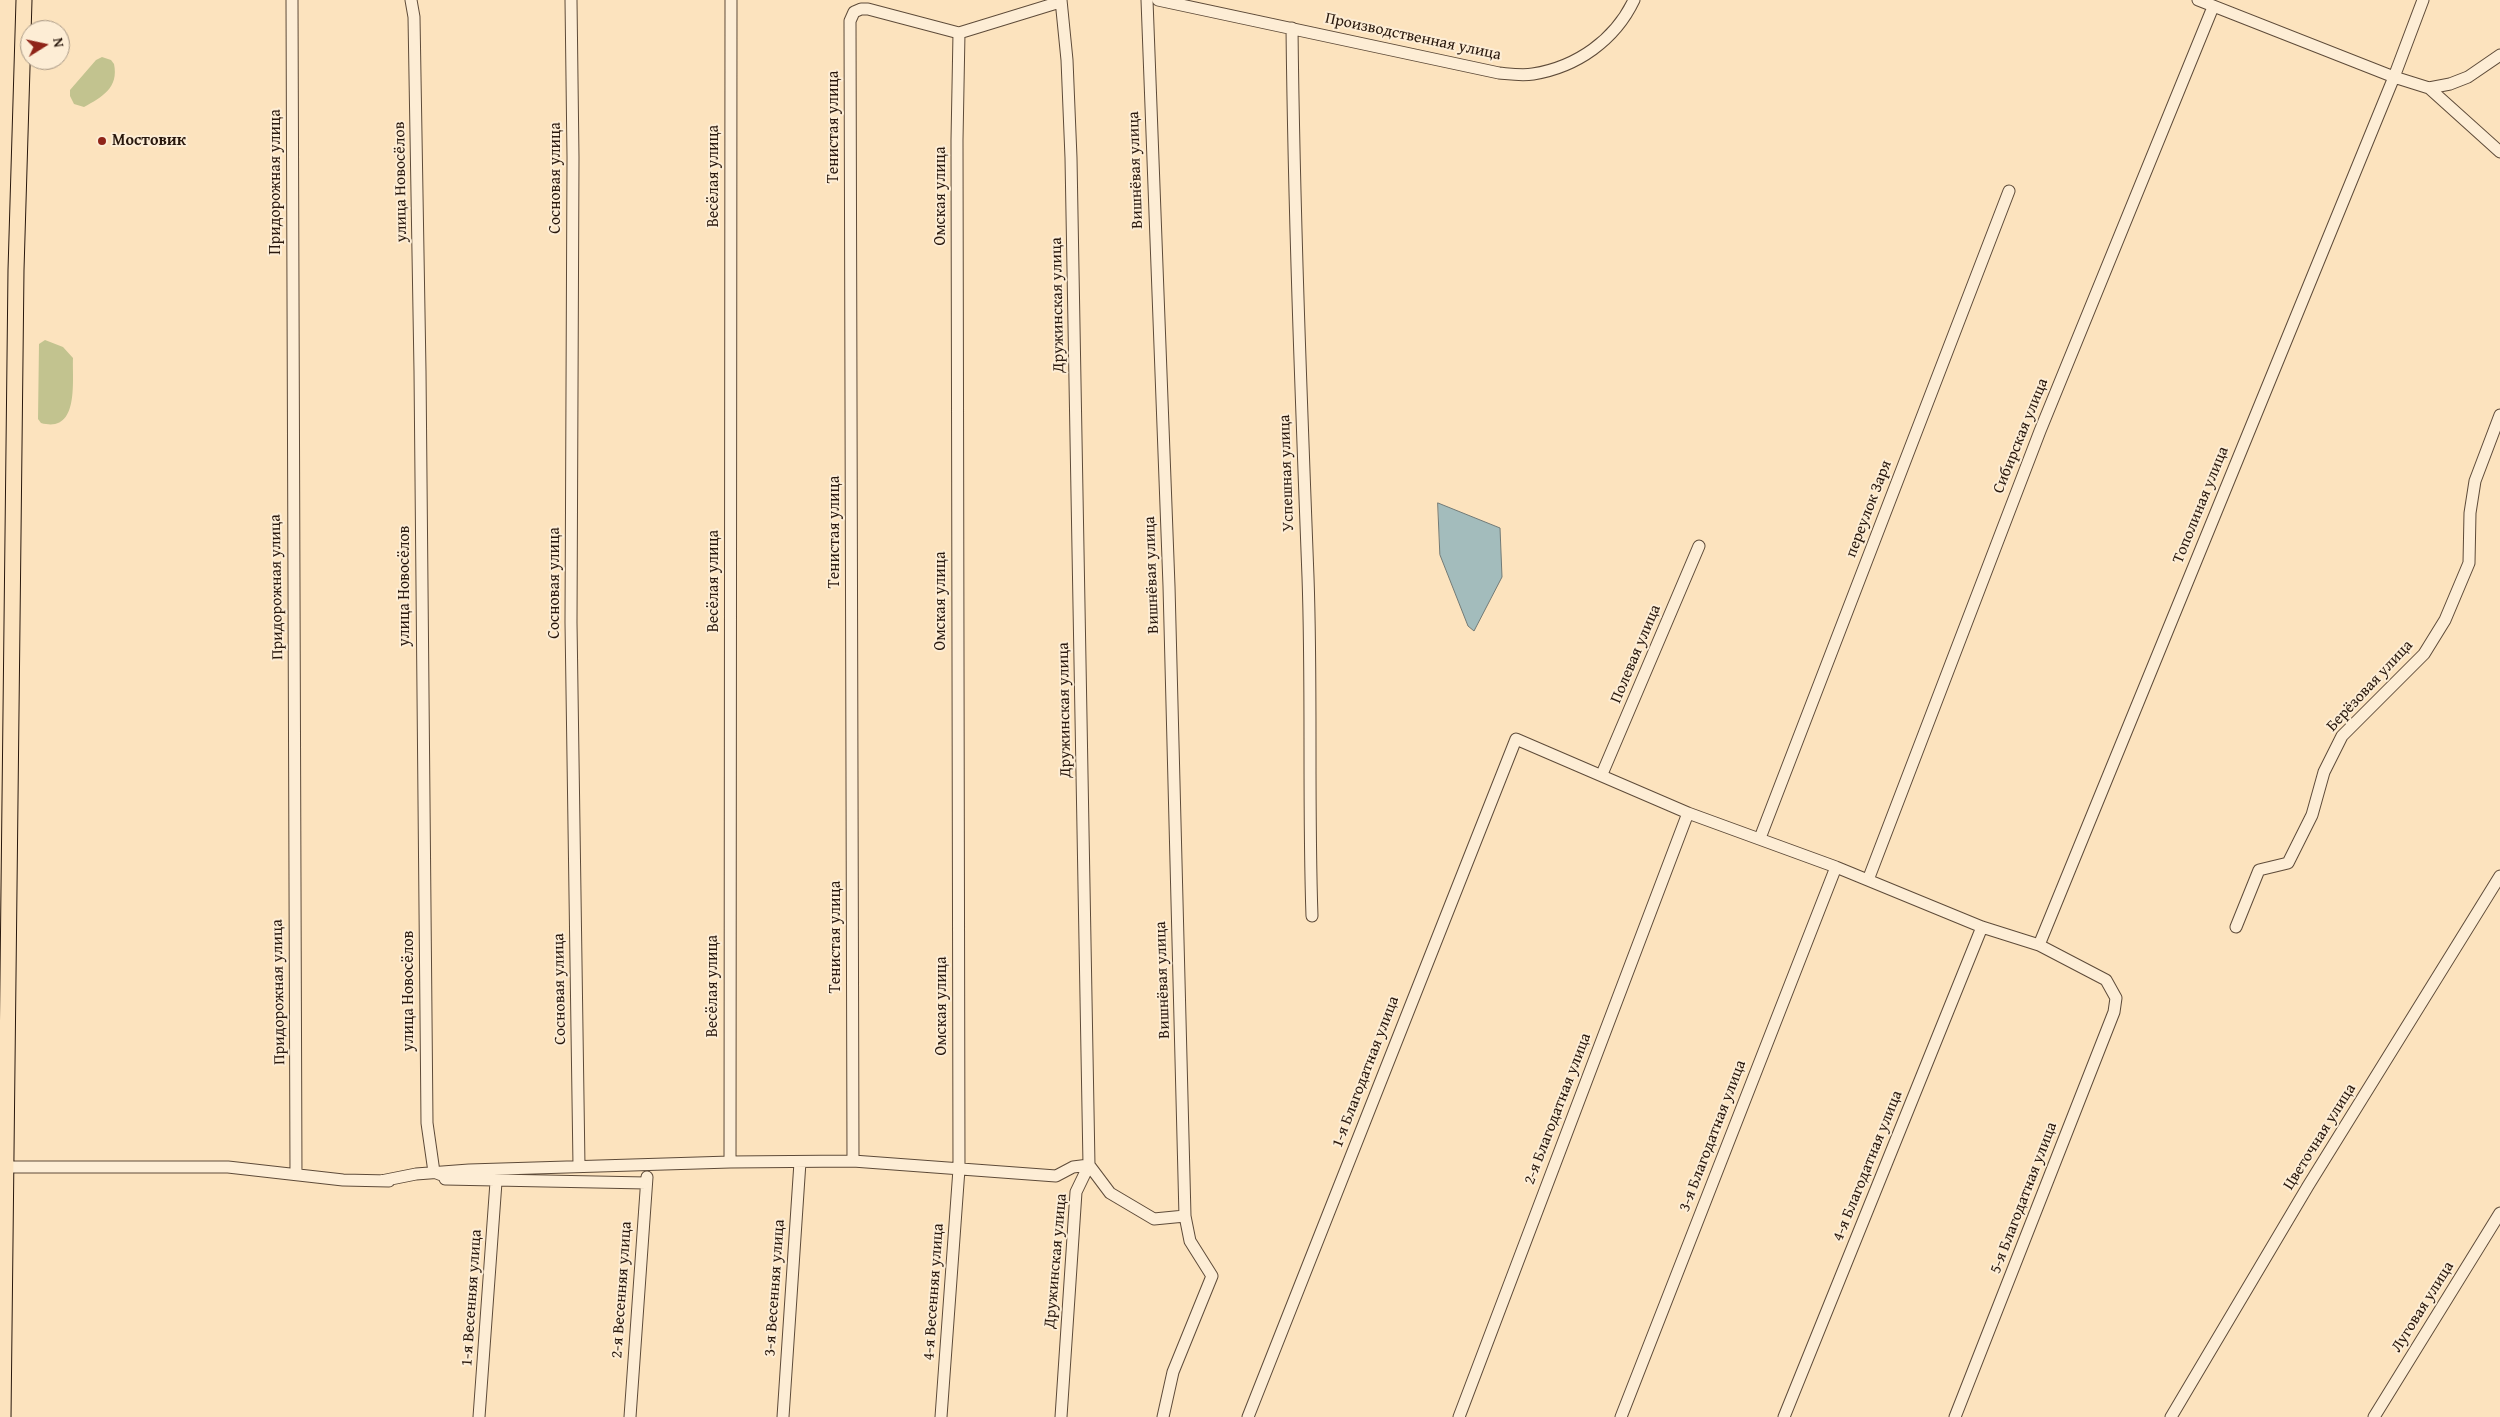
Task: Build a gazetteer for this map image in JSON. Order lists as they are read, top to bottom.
{
  "streets": {
    "street": [
      "Производственная улица",
      "Тенистая улица",
      "Вишнёвая улица",
      "Весёлая улица",
      "Сосновая улица",
      "Придорожная улица",
      "улица Новосёлов",
      "Омская улица",
      "Дружинская улица",
      "Сибирская улица",
      "Успешная улица",
      "Тополиная улица",
      "переулок Заря",
      "Полевая улица",
      "Берёзовая улица",
      "1-я Благодатная улица",
      "2-я Благодатная улица",
      "3-я Благодатная улица",
      "Цветочная улица",
      "4-я Благодатная улица",
      "5-я Благодатная улица",
      "3-я Весенняя улица",
      "2-я Весенняя улица",
      "4-я Весенняя улица",
      "1-я Весенняя улица",
      "Луговая улица"
    ]
  },
  "crossings": [
    ["Производственная улица", "Успешная улица"],
    ["Тенистая улица", "Омская улица"],
    ["Омская улица", "4-я Весенняя улица"],
    ["Тополиная улица", "5-я Благодатная улица"],
    ["Полевая улица", "1-я Благодатная улица"]
  ],
  "places": ["Мостовик"],
  "north": "right"
}
